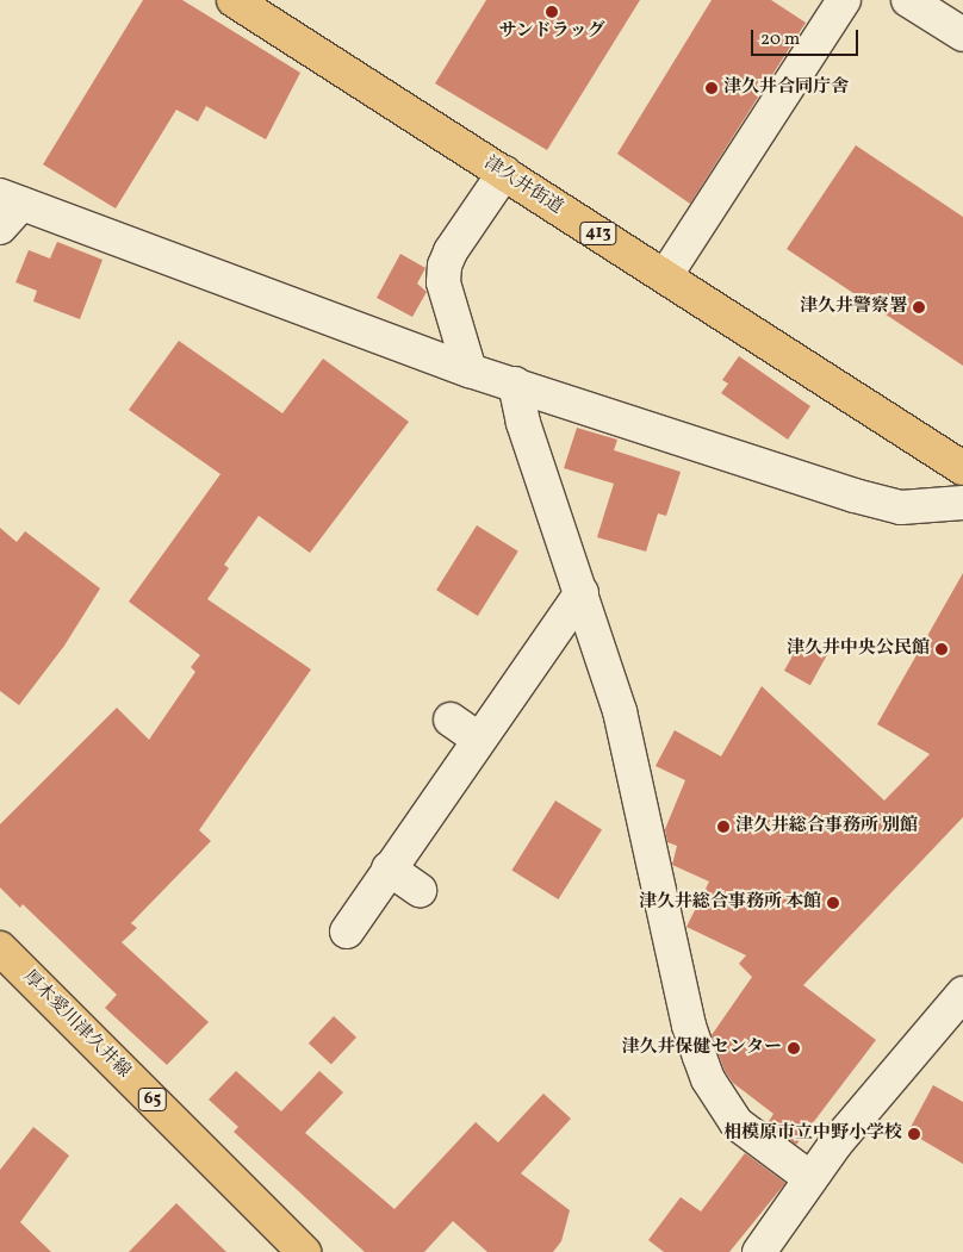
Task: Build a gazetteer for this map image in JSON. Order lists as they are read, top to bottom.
{
  "streets": {
    "main road": [
      "津久井街道",
      "413",
      "厚木愛川津久井線",
      "65"
    ]
  },
  "places": [
    "サンドラッグ",
    "津久井合同庁舎",
    "津久井警察署",
    "津久井中央公民館",
    "津久井総合事務所 別館",
    "津久井総合事務所 本館",
    "津久井保健センター",
    "相模原市立中野小学校"
  ],
  "scale_bar": "20 m"
}
